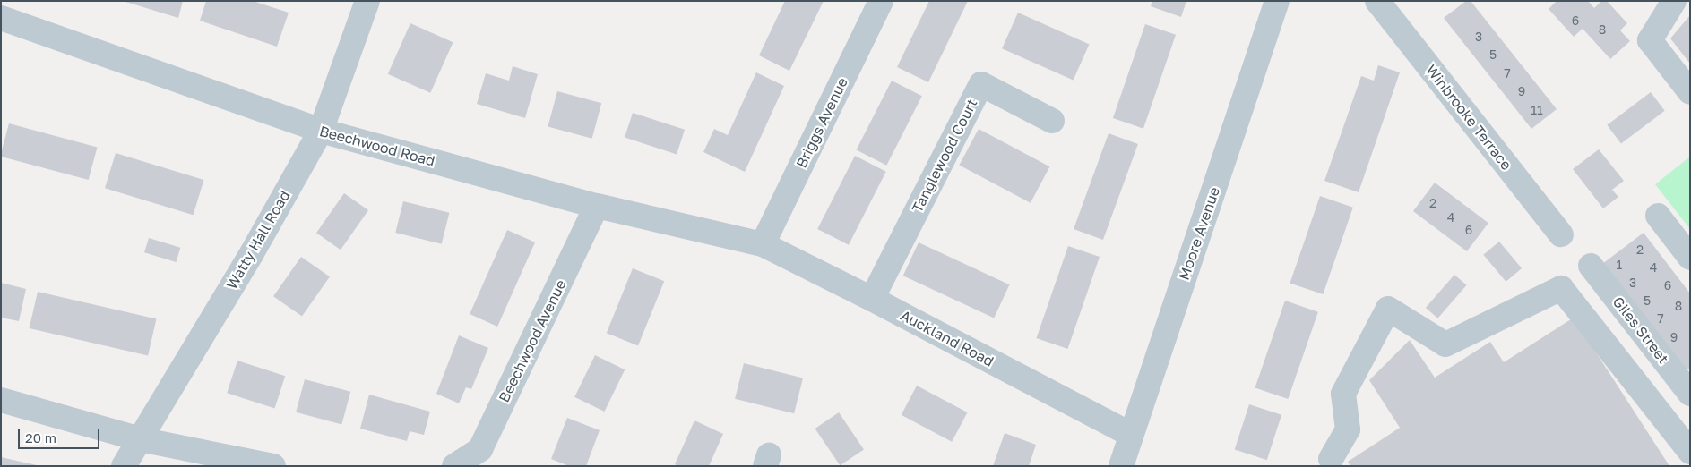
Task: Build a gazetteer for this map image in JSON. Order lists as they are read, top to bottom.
{
  "streets": {
    "street": [
      "Winbrooke Terrace",
      "Briggs Avenue",
      "Beechwood Road",
      "Tanglewood Court",
      "Moore Avenue",
      "Watty Hall Road",
      "Giles Street",
      "Auckland Road",
      "Beechwood Avenue"
    ]
  },
  "crossings": [
    ["Briggs Avenue", "Beechwood Road"],
    ["Briggs Avenue", "Auckland Road"],
    ["Beechwood Road", "Watty Hall Road"],
    ["Beechwood Road", "Auckland Road"],
    ["Beechwood Road", "Beechwood Avenue"],
    ["Tanglewood Court", "Auckland Road"],
    ["Moore Avenue", "Auckland Road"]
  ],
  "house_numbers": [
    "6",
    "8",
    "3",
    "5",
    "7",
    "9",
    "11",
    "2",
    "4",
    "6",
    "2",
    "1",
    "4",
    "3",
    "6",
    "5",
    "8",
    "7",
    "9"
  ],
  "scale_bar": "20 m"
}
